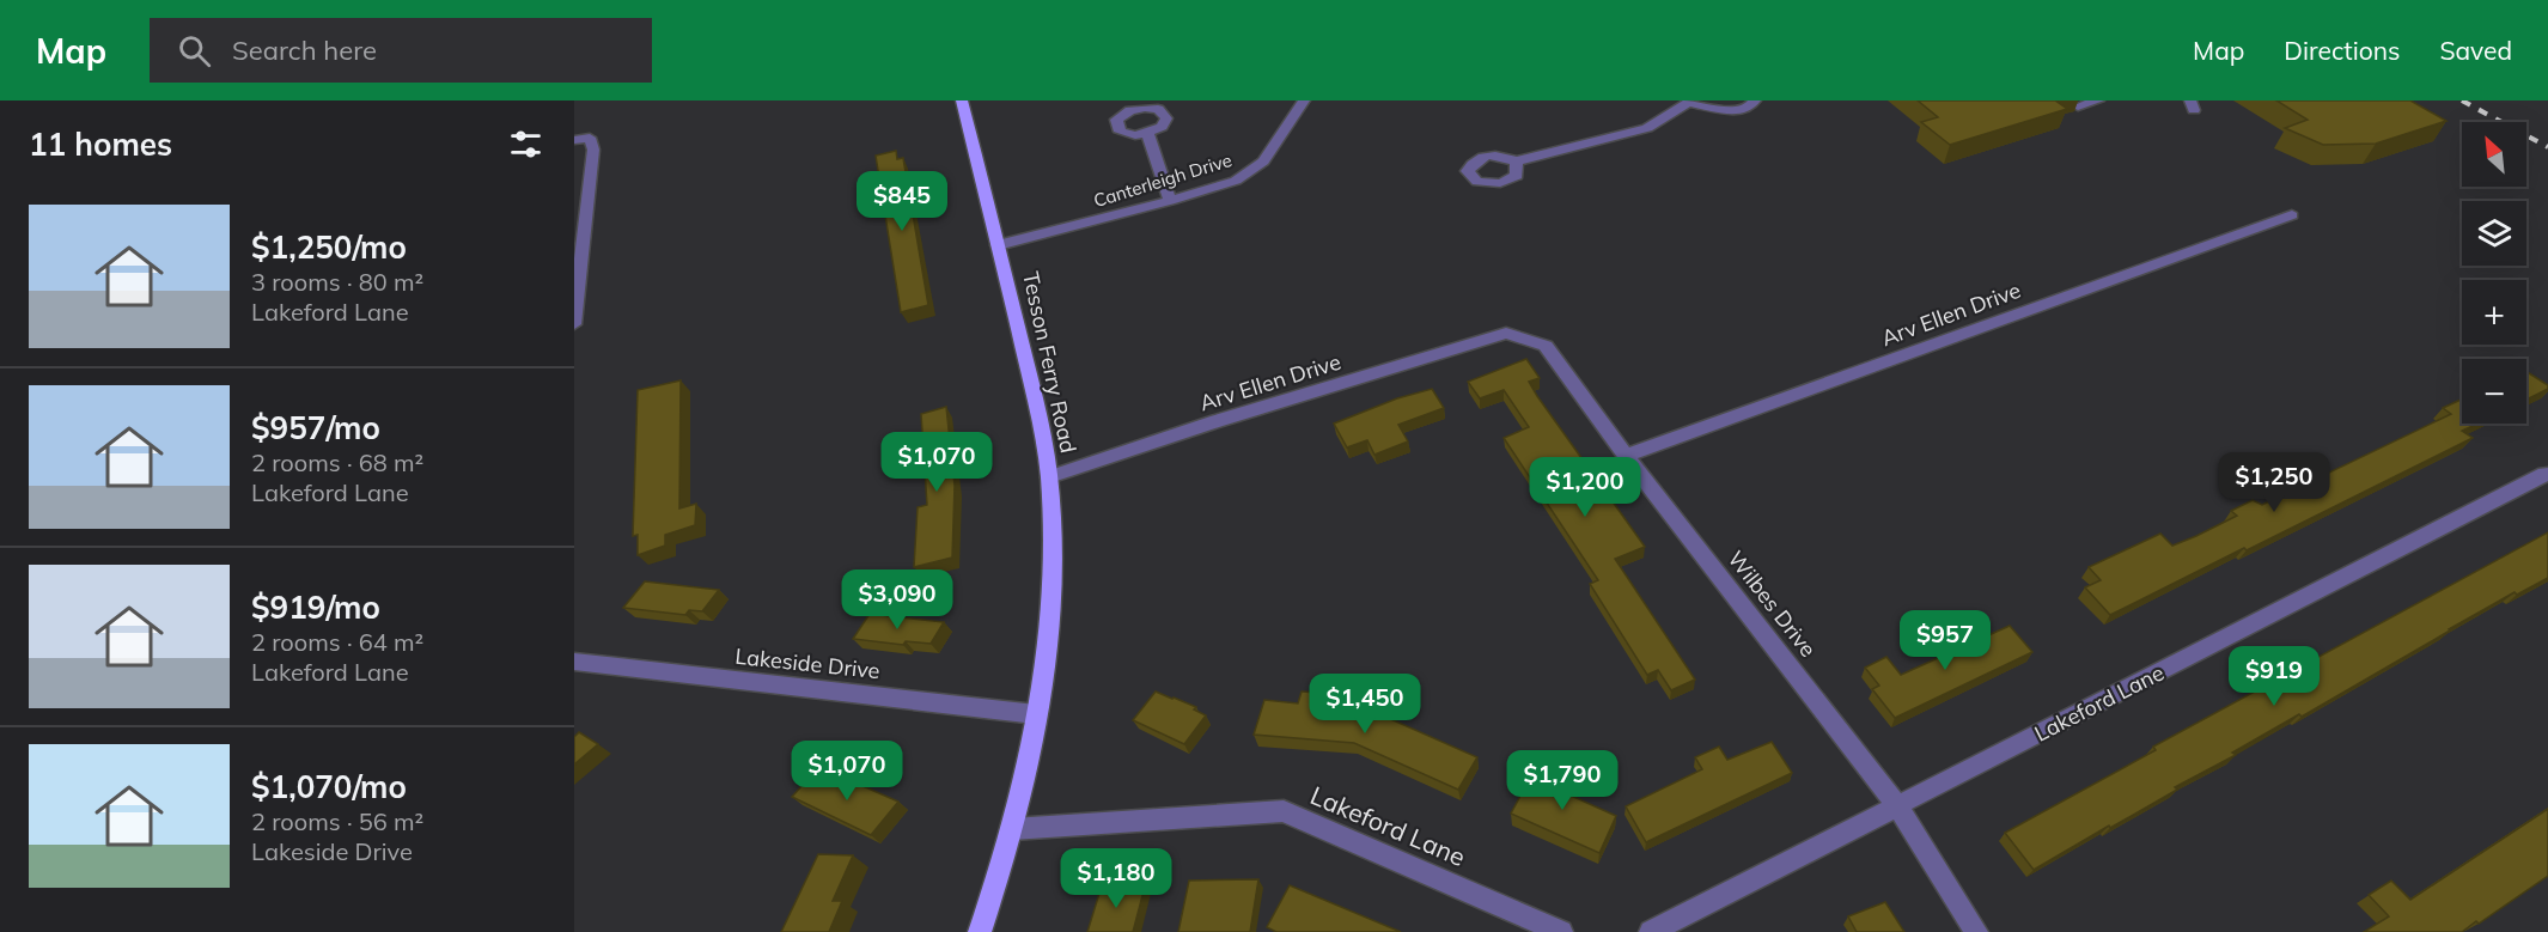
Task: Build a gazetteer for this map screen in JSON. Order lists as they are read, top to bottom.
{
  "streets": {
    "main road": ["Tesson Ferry Road"],
    "street": [
      "Canterleigh Drive",
      "Arv Ellen Drive",
      "Wilbes Drive",
      "Lakeside Drive",
      "Lakeford Lane"
    ]
  },
  "crossings": [
    ["Canterleigh Drive", "Tesson Ferry Road"],
    ["Arv Ellen Drive", "Tesson Ferry Road"],
    ["Arv Ellen Drive", "Wilbes Drive"],
    ["Tesson Ferry Road", "Lakeside Drive"],
    ["Tesson Ferry Road", "Lakeford Lane"],
    ["Wilbes Drive", "Lakeford Lane"]
  ],
  "north": "top left",
  "page": {
    "header": "Map",
    "search": "Search here",
    "nav": ["Map", "Directions", "Saved"],
    "heading": "11 homes",
    "map_buttons": ["+", "−"],
    "price": [
      "$845",
      "$1,070",
      "$1,250",
      "$1,200",
      "$3,090",
      "$957",
      "$919",
      "$1,450",
      "$1,070",
      "$1,790",
      "$1,180"
    ],
    "list": [
      {
        "name": "$1,250/mo",
        "note": "3 rooms · 80 m² · Lakeford Lane"
      },
      {
        "name": "$957/mo",
        "note": "2 rooms · 68 m² · Lakeford Lane"
      },
      {
        "name": "$919/mo",
        "note": "2 rooms · 64 m² · Lakeford Lane"
      },
      {
        "name": "$1,070/mo",
        "note": "2 rooms · 56 m² · Lakeside Drive"
      }
    ]
  }
}
